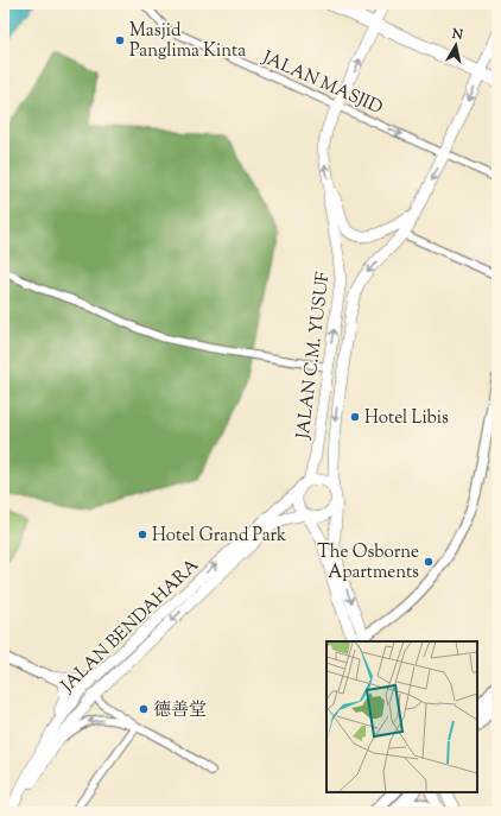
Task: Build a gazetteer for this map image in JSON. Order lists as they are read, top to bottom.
{
  "streets": {
    "main road": ["JALAN C.M. YUSUF", "JALAN BENDAHARA"],
    "street": ["JALAN MASJID"]
  },
  "crossings": [
    ["JALAN MASJID", "JALAN C.M. YUSUF"],
    ["JALAN C.M. YUSUF", "JALAN BENDAHARA"]
  ],
  "places": [
    "Masjid Panglima Kinta",
    "Hotel Libis",
    "Hotel Grand Park",
    "The Osborne Apartments",
    "德善堂"
  ],
  "north": "top"
}
